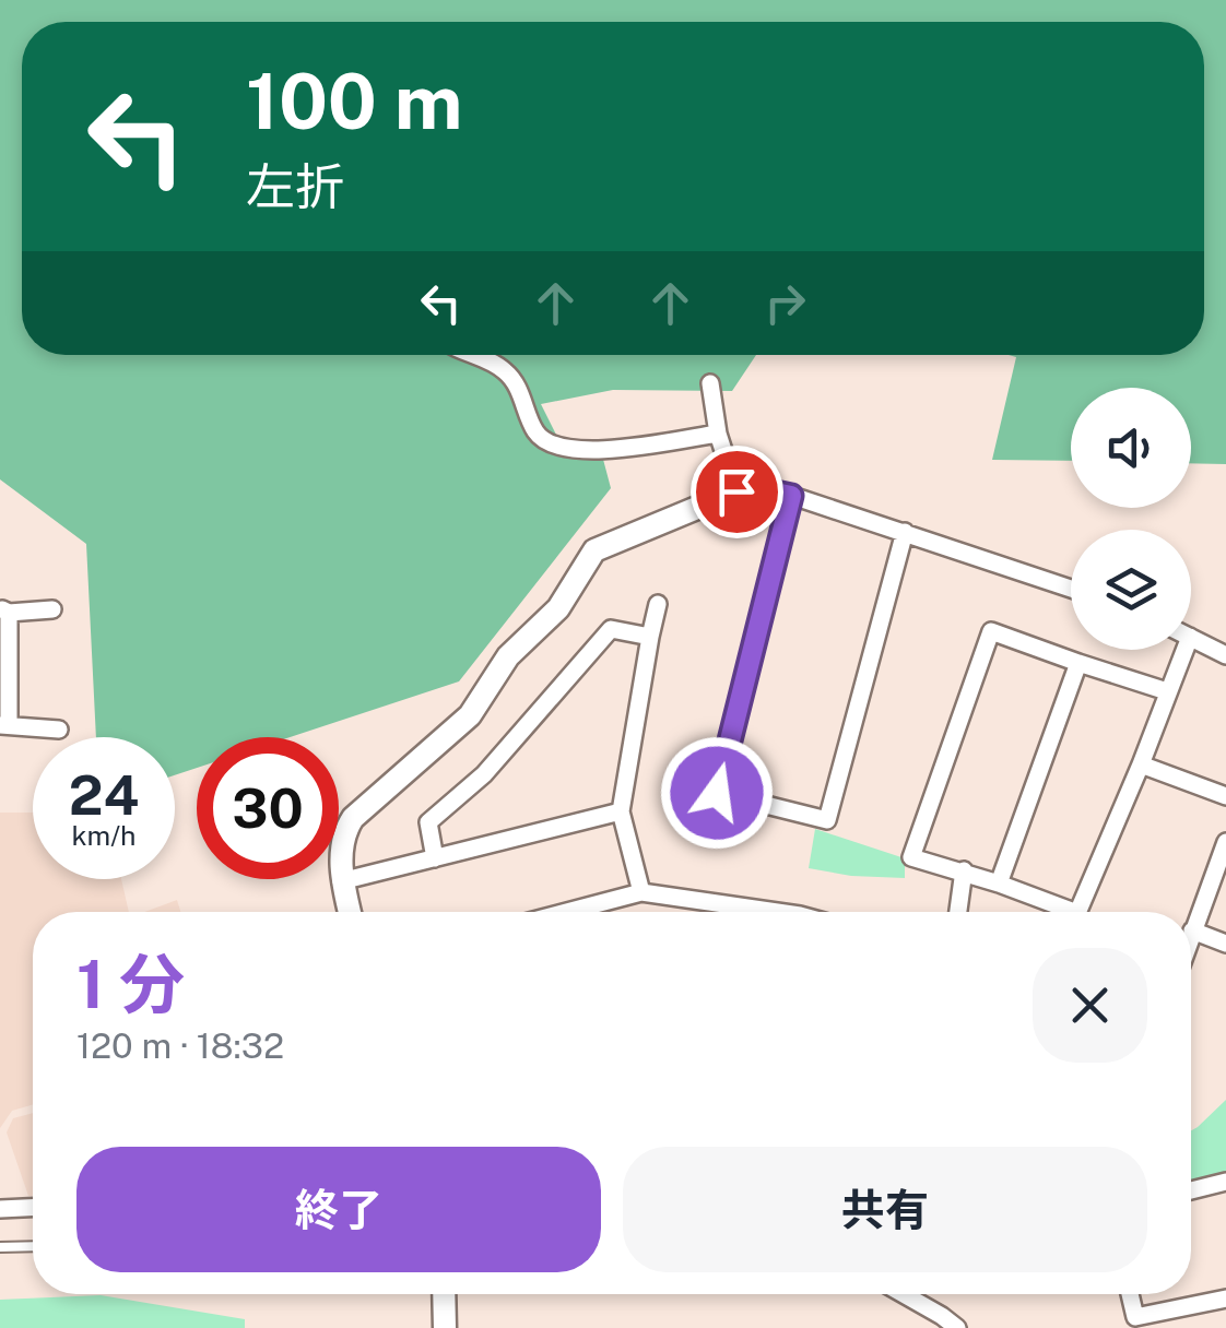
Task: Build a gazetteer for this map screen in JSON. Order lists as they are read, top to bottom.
{
  "page": {
    "turn": ["100 m", "左折"],
    "speed": "24 km/h",
    "limit": "30",
    "heading": ["1 分", "120 m · 18:32"],
    "buttons": ["終了", "共有"]
  }
}
